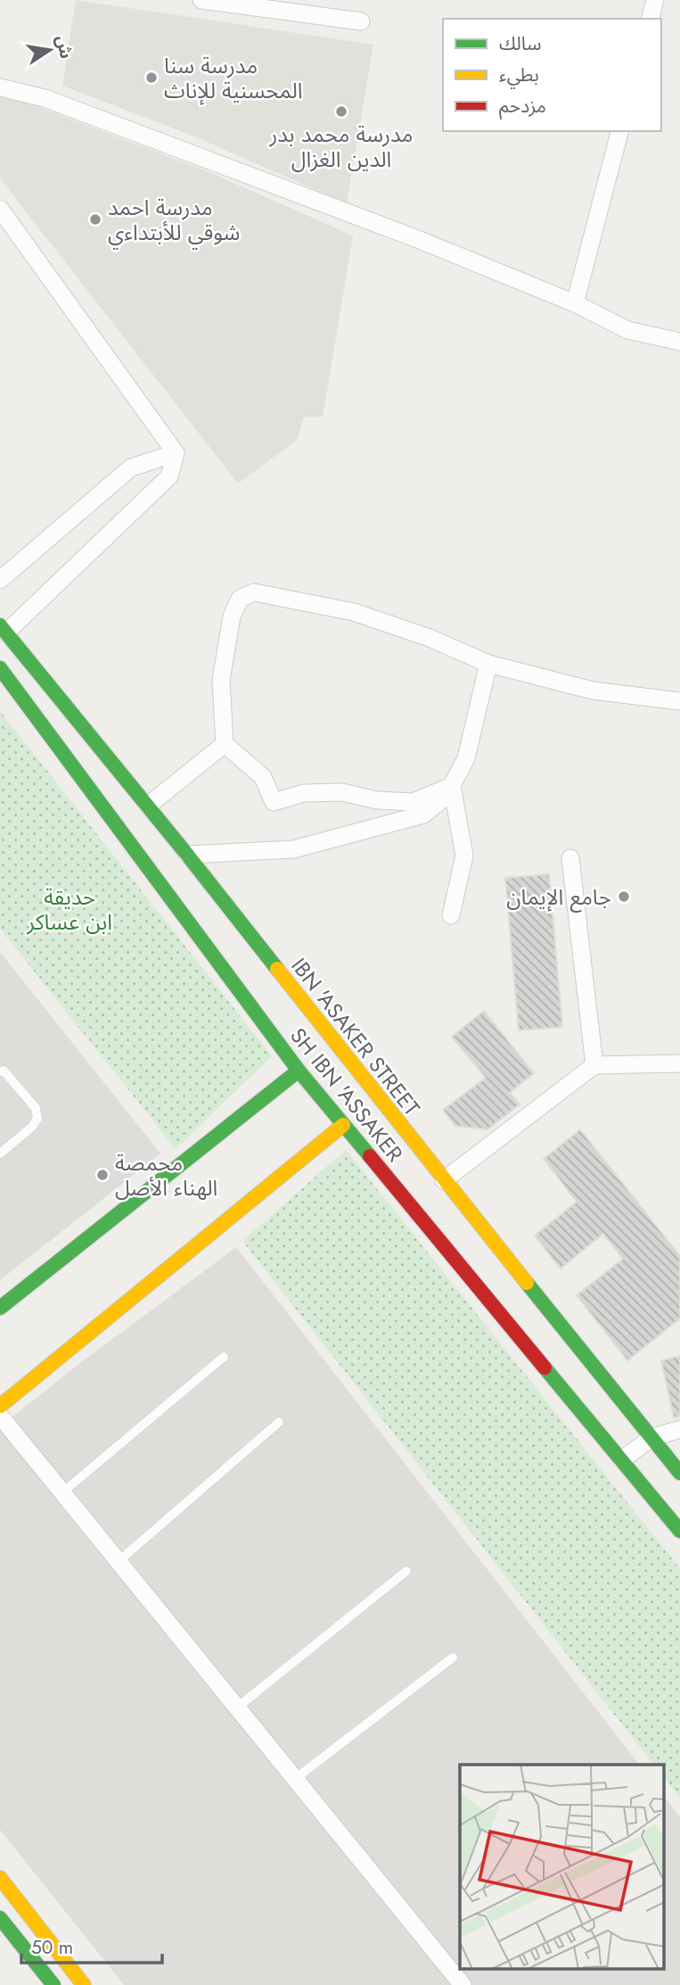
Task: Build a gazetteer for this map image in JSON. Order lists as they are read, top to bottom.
{
  "streets": {
    "main road": ["IBN 'ASAKER STREET", "SH IBN 'ASSAKER"]
  },
  "parks": ["حديقة ابن عساكر"],
  "places": [
    "مدرسة سنا المحسنية للإناث",
    "مدرسة محمد بدر الدين الغزال",
    "مدرسة احمد شوقي للأبتداءي",
    "جامع الإيمان",
    "محمصة الهناء الأصل"
  ],
  "legend": ["سالك", "بطيء", "مزدحم"],
  "scale_bar": "50 m",
  "north": "right"
}
